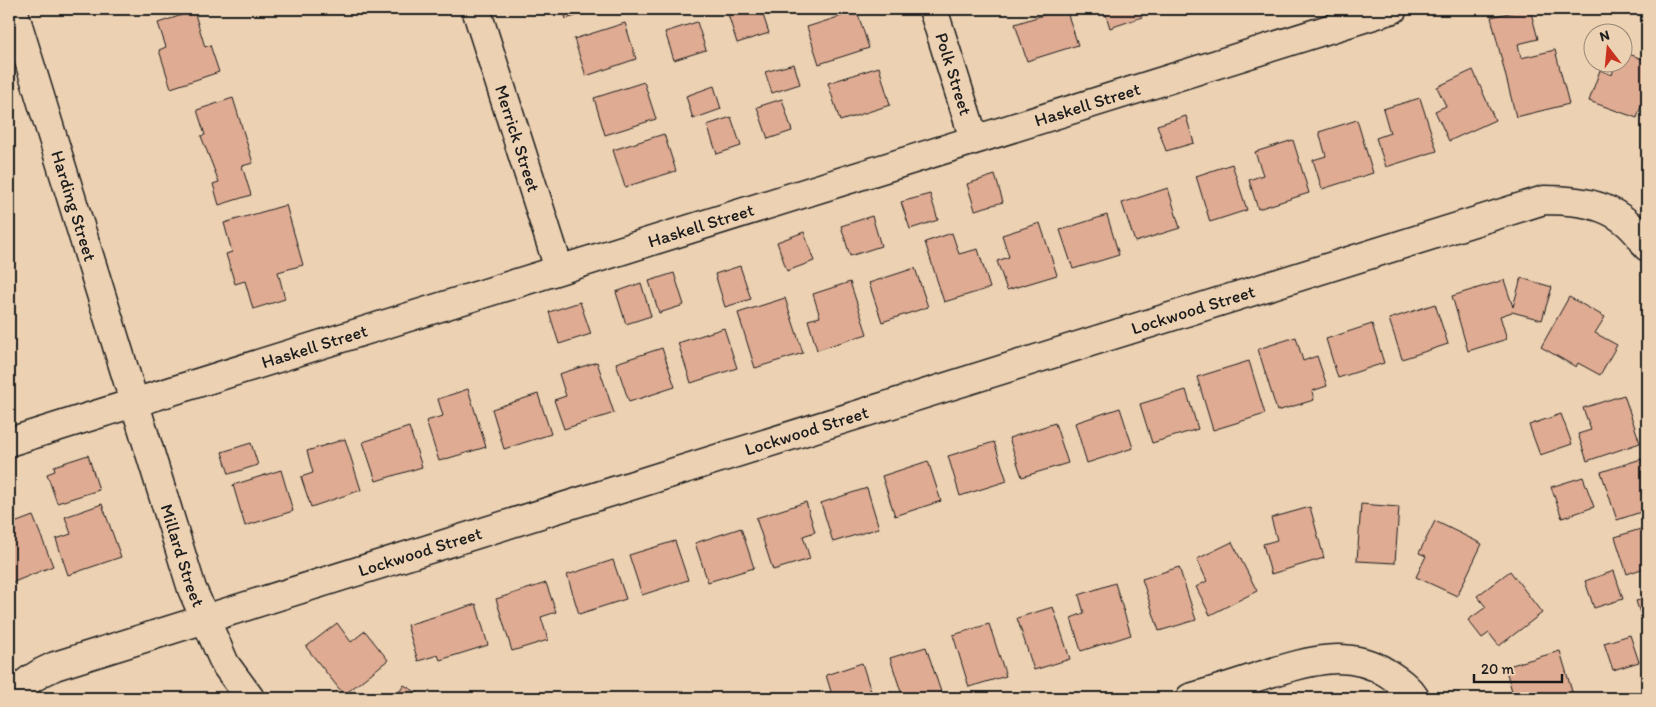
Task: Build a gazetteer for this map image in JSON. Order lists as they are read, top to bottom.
{
  "streets": {
    "street": [
      "Polk Street",
      "Haskell Street",
      "Merrick Street",
      "Harding Street",
      "Lockwood Street",
      "Millard Street"
    ]
  },
  "crossings": [
    ["Polk Street", "Haskell Street"],
    ["Haskell Street", "Merrick Street"],
    ["Haskell Street", "Harding Street"],
    ["Haskell Street", "Millard Street"],
    ["Harding Street", "Millard Street"],
    ["Lockwood Street", "Millard Street"]
  ],
  "scale_bar": "20 m",
  "north": "top"
}
